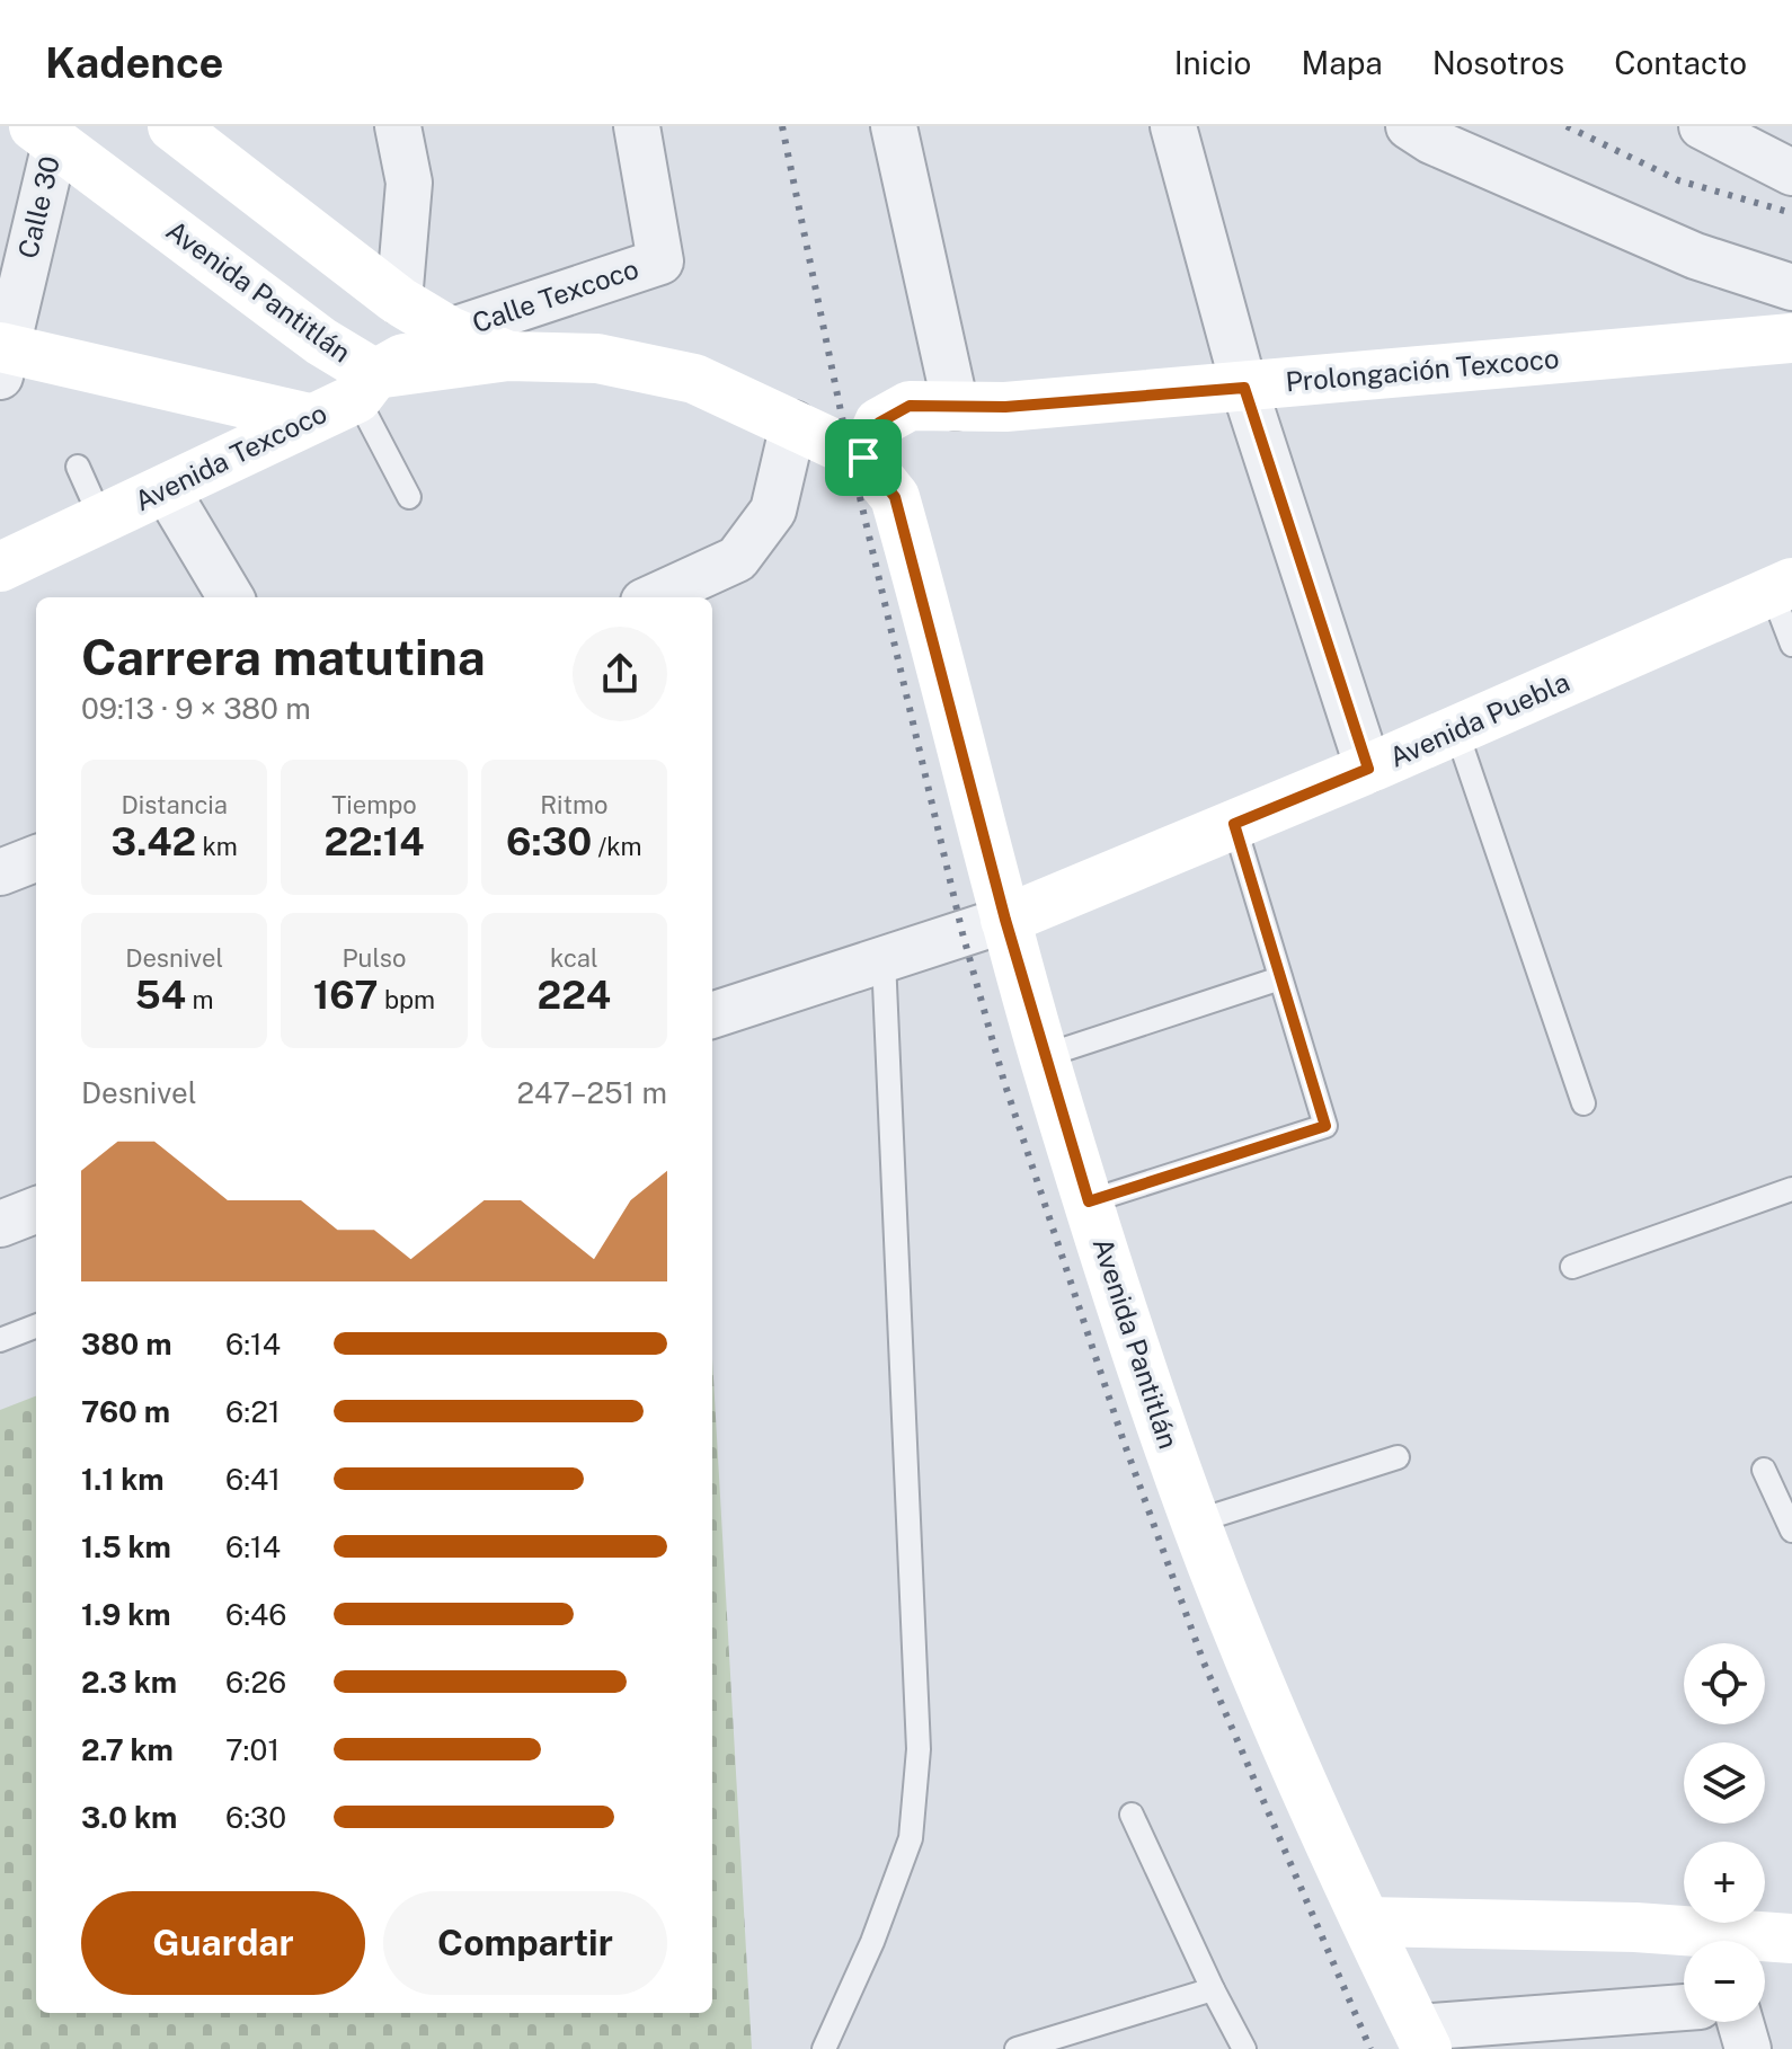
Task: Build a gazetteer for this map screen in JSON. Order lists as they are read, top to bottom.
{
  "streets": {
    "main road": [
      "Avenida Pantitlán",
      "Prolongación Texcoco",
      "Avenida Texcoco",
      "Avenida Puebla"
    ],
    "street": ["Calle 30", "Calle Texcoco"]
  },
  "crossings": [
    ["Calle 30", "Avenida Pantitlán"],
    ["Avenida Pantitlán", "Calle Texcoco"],
    ["Avenida Pantitlán", "Prolongación Texcoco"],
    ["Avenida Pantitlán", "Avenida Texcoco"],
    ["Avenida Pantitlán", "Avenida Puebla"],
    ["Calle Texcoco", "Avenida Texcoco"]
  ],
  "page": {
    "header": "Kadence",
    "nav": [
      "Inicio",
      "Mapa",
      "Nosotros",
      "Contacto"
    ],
    "heading": ["Carrera matutina", "09:13 · 9 × 380 m"],
    "stats": [
      ["Distancia", "3.42 km"],
      ["Tiempo", "22:14"],
      ["Ritmo", "6:30 /km"],
      ["Desnivel", "54 m"],
      ["Pulso", "167 bpm"],
      ["kcal", "224"]
    ],
    "chart": ["Desnivel", "247–251 m"],
    "list": [
      {
        "name": "380 m",
        "note": "6:14"
      },
      {
        "name": "760 m",
        "note": "6:21"
      },
      {
        "name": "1.1 km",
        "note": "6:41"
      },
      {
        "name": "1.5 km",
        "note": "6:14"
      },
      {
        "name": "1.9 km",
        "note": "6:46"
      },
      {
        "name": "2.3 km",
        "note": "6:26"
      },
      {
        "name": "2.7 km",
        "note": "7:01"
      },
      {
        "name": "3.0 km",
        "note": "6:30"
      }
    ],
    "map_buttons": ["+", "−"],
    "buttons": ["Guardar", "Compartir"]
  }
}
